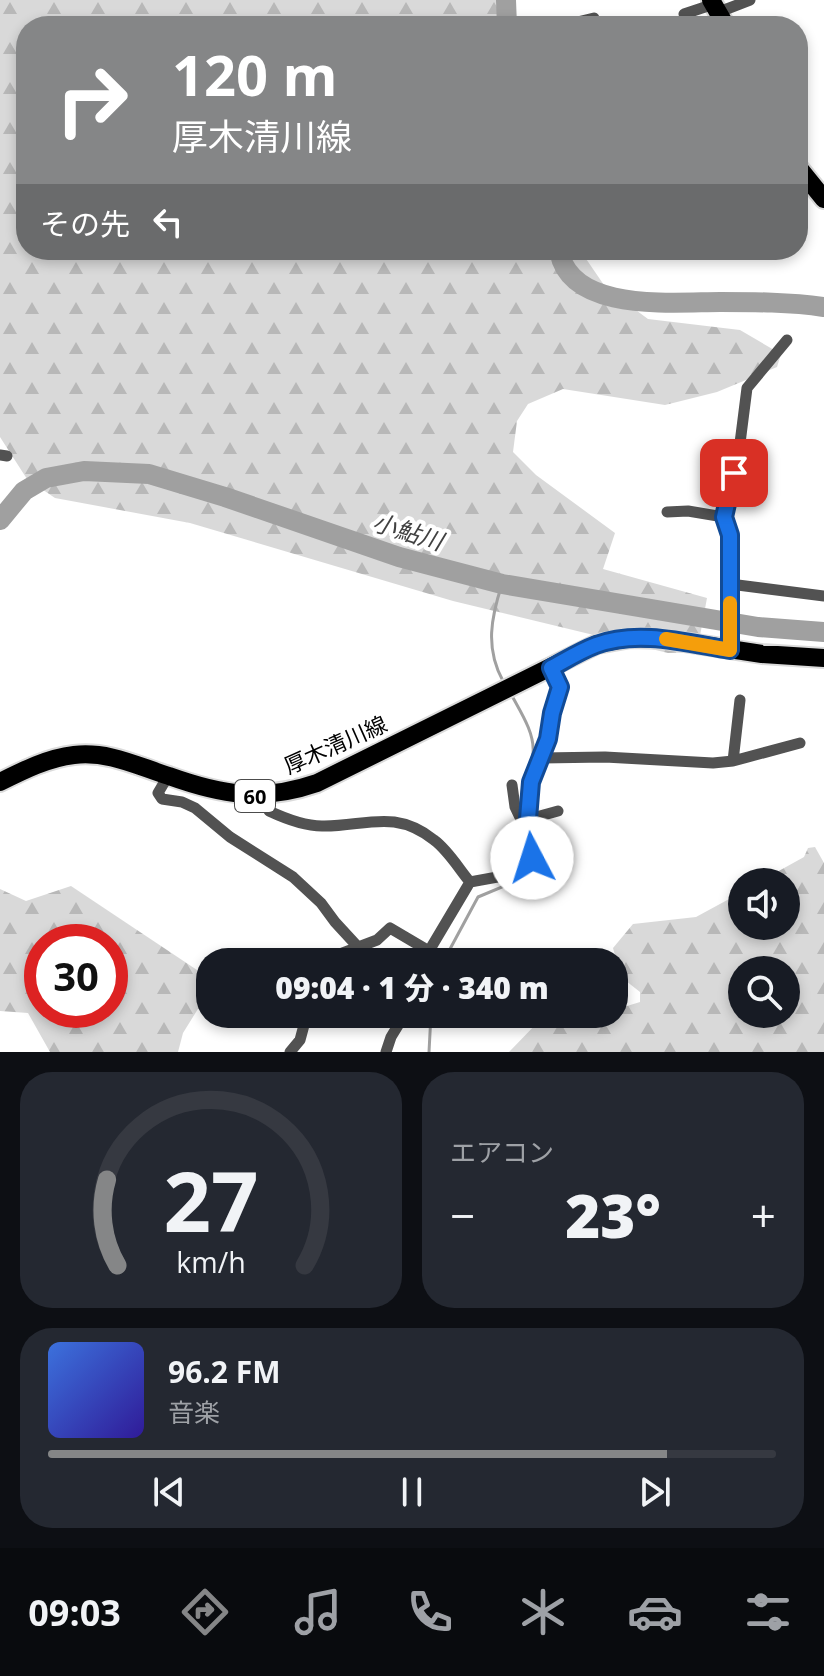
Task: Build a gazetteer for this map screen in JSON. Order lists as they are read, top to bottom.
{
  "streets": {
    "main road": ["厚木清川線", "60"]
  },
  "crossings": [
    ["厚木清川線", "60"]
  ],
  "water": ["小鮎川"],
  "page": {
    "turn": ["120 m", "厚木清川線"],
    "then": "その先",
    "limit": "30",
    "trip": "09:04 · 1 分 · 340 m",
    "tile": "エアコン",
    "heat": ["−", "23°", "+"],
    "song": ["96.2 FM", "音楽"],
    "tabs": "09:03",
    "gauge": ["27", "km/h"]
  }
}
